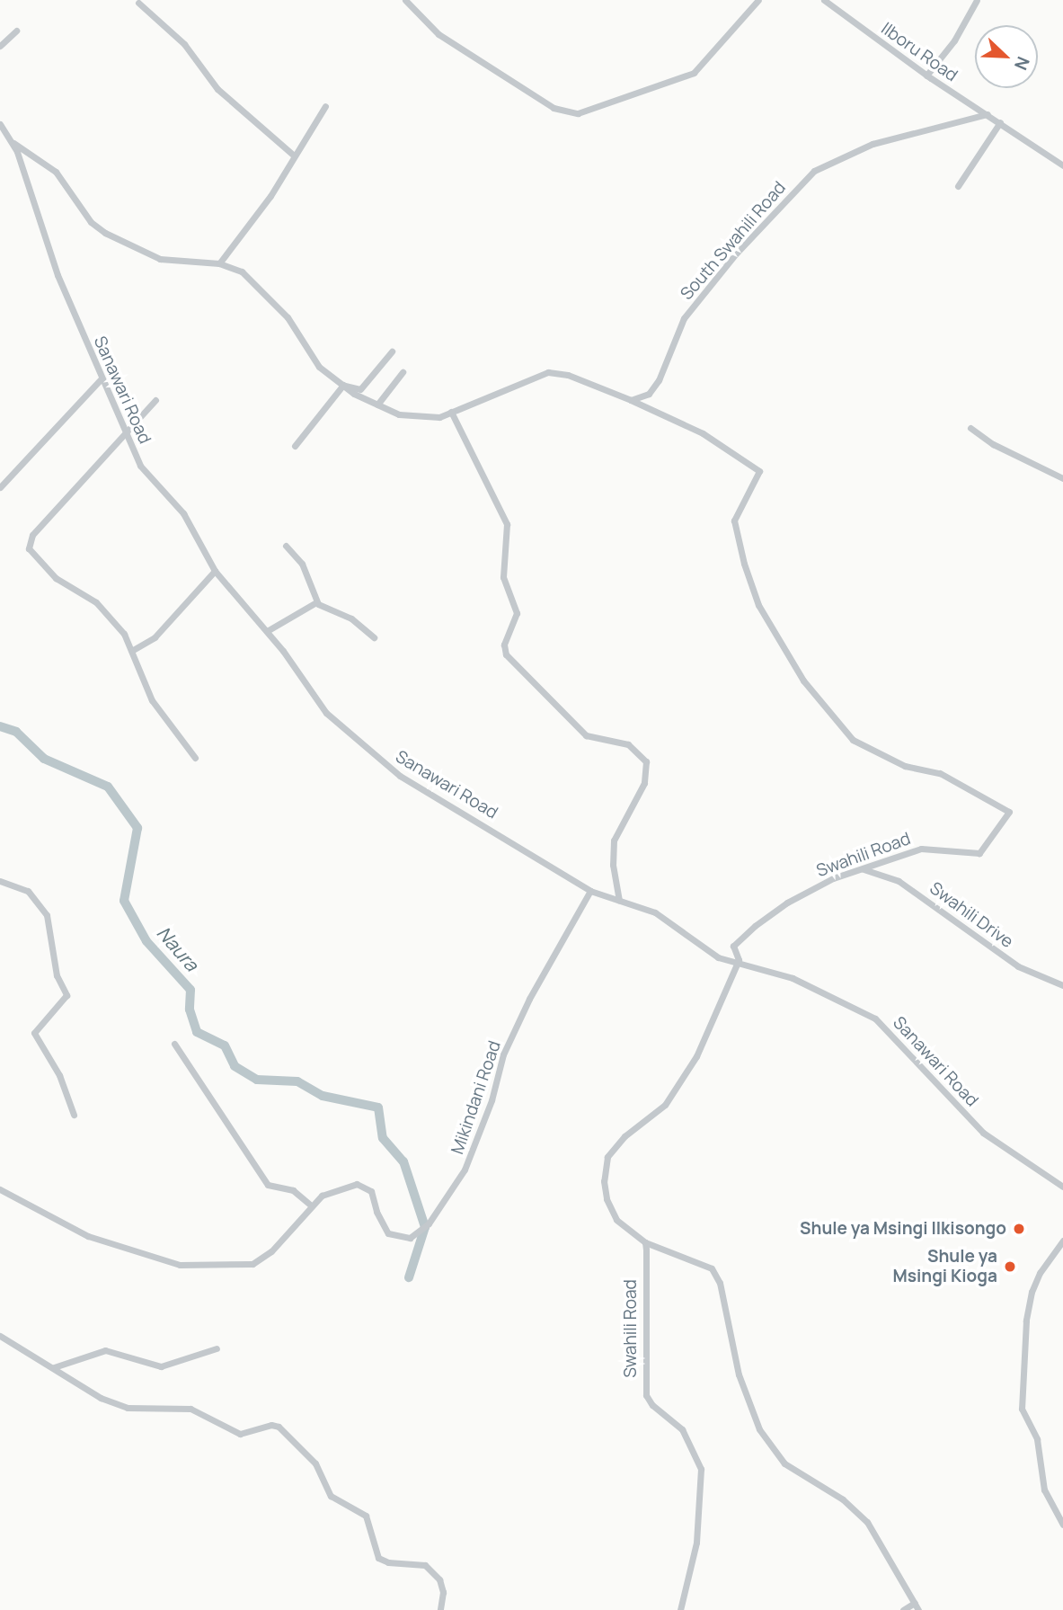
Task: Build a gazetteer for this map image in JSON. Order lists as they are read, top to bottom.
{
  "streets": {
    "street": [
      "Ilboru Road",
      "South Swahili Road",
      "Sanawari Road",
      "Swahili Road",
      "Swahili Drive",
      "Mikindani Road"
    ]
  },
  "crossings": [
    ["Ilboru Road", "South Swahili Road"],
    ["South Swahili Road", "Swahili Road"],
    ["Sanawari Road", "Swahili Road"],
    ["Sanawari Road", "Mikindani Road"],
    ["Swahili Road", "Swahili Drive"]
  ],
  "water": ["Naura"],
  "places": ["Shule ya Msingi Ilkisongo", "Shule ya Msingi Kioga"],
  "north": "bottom right"
}
